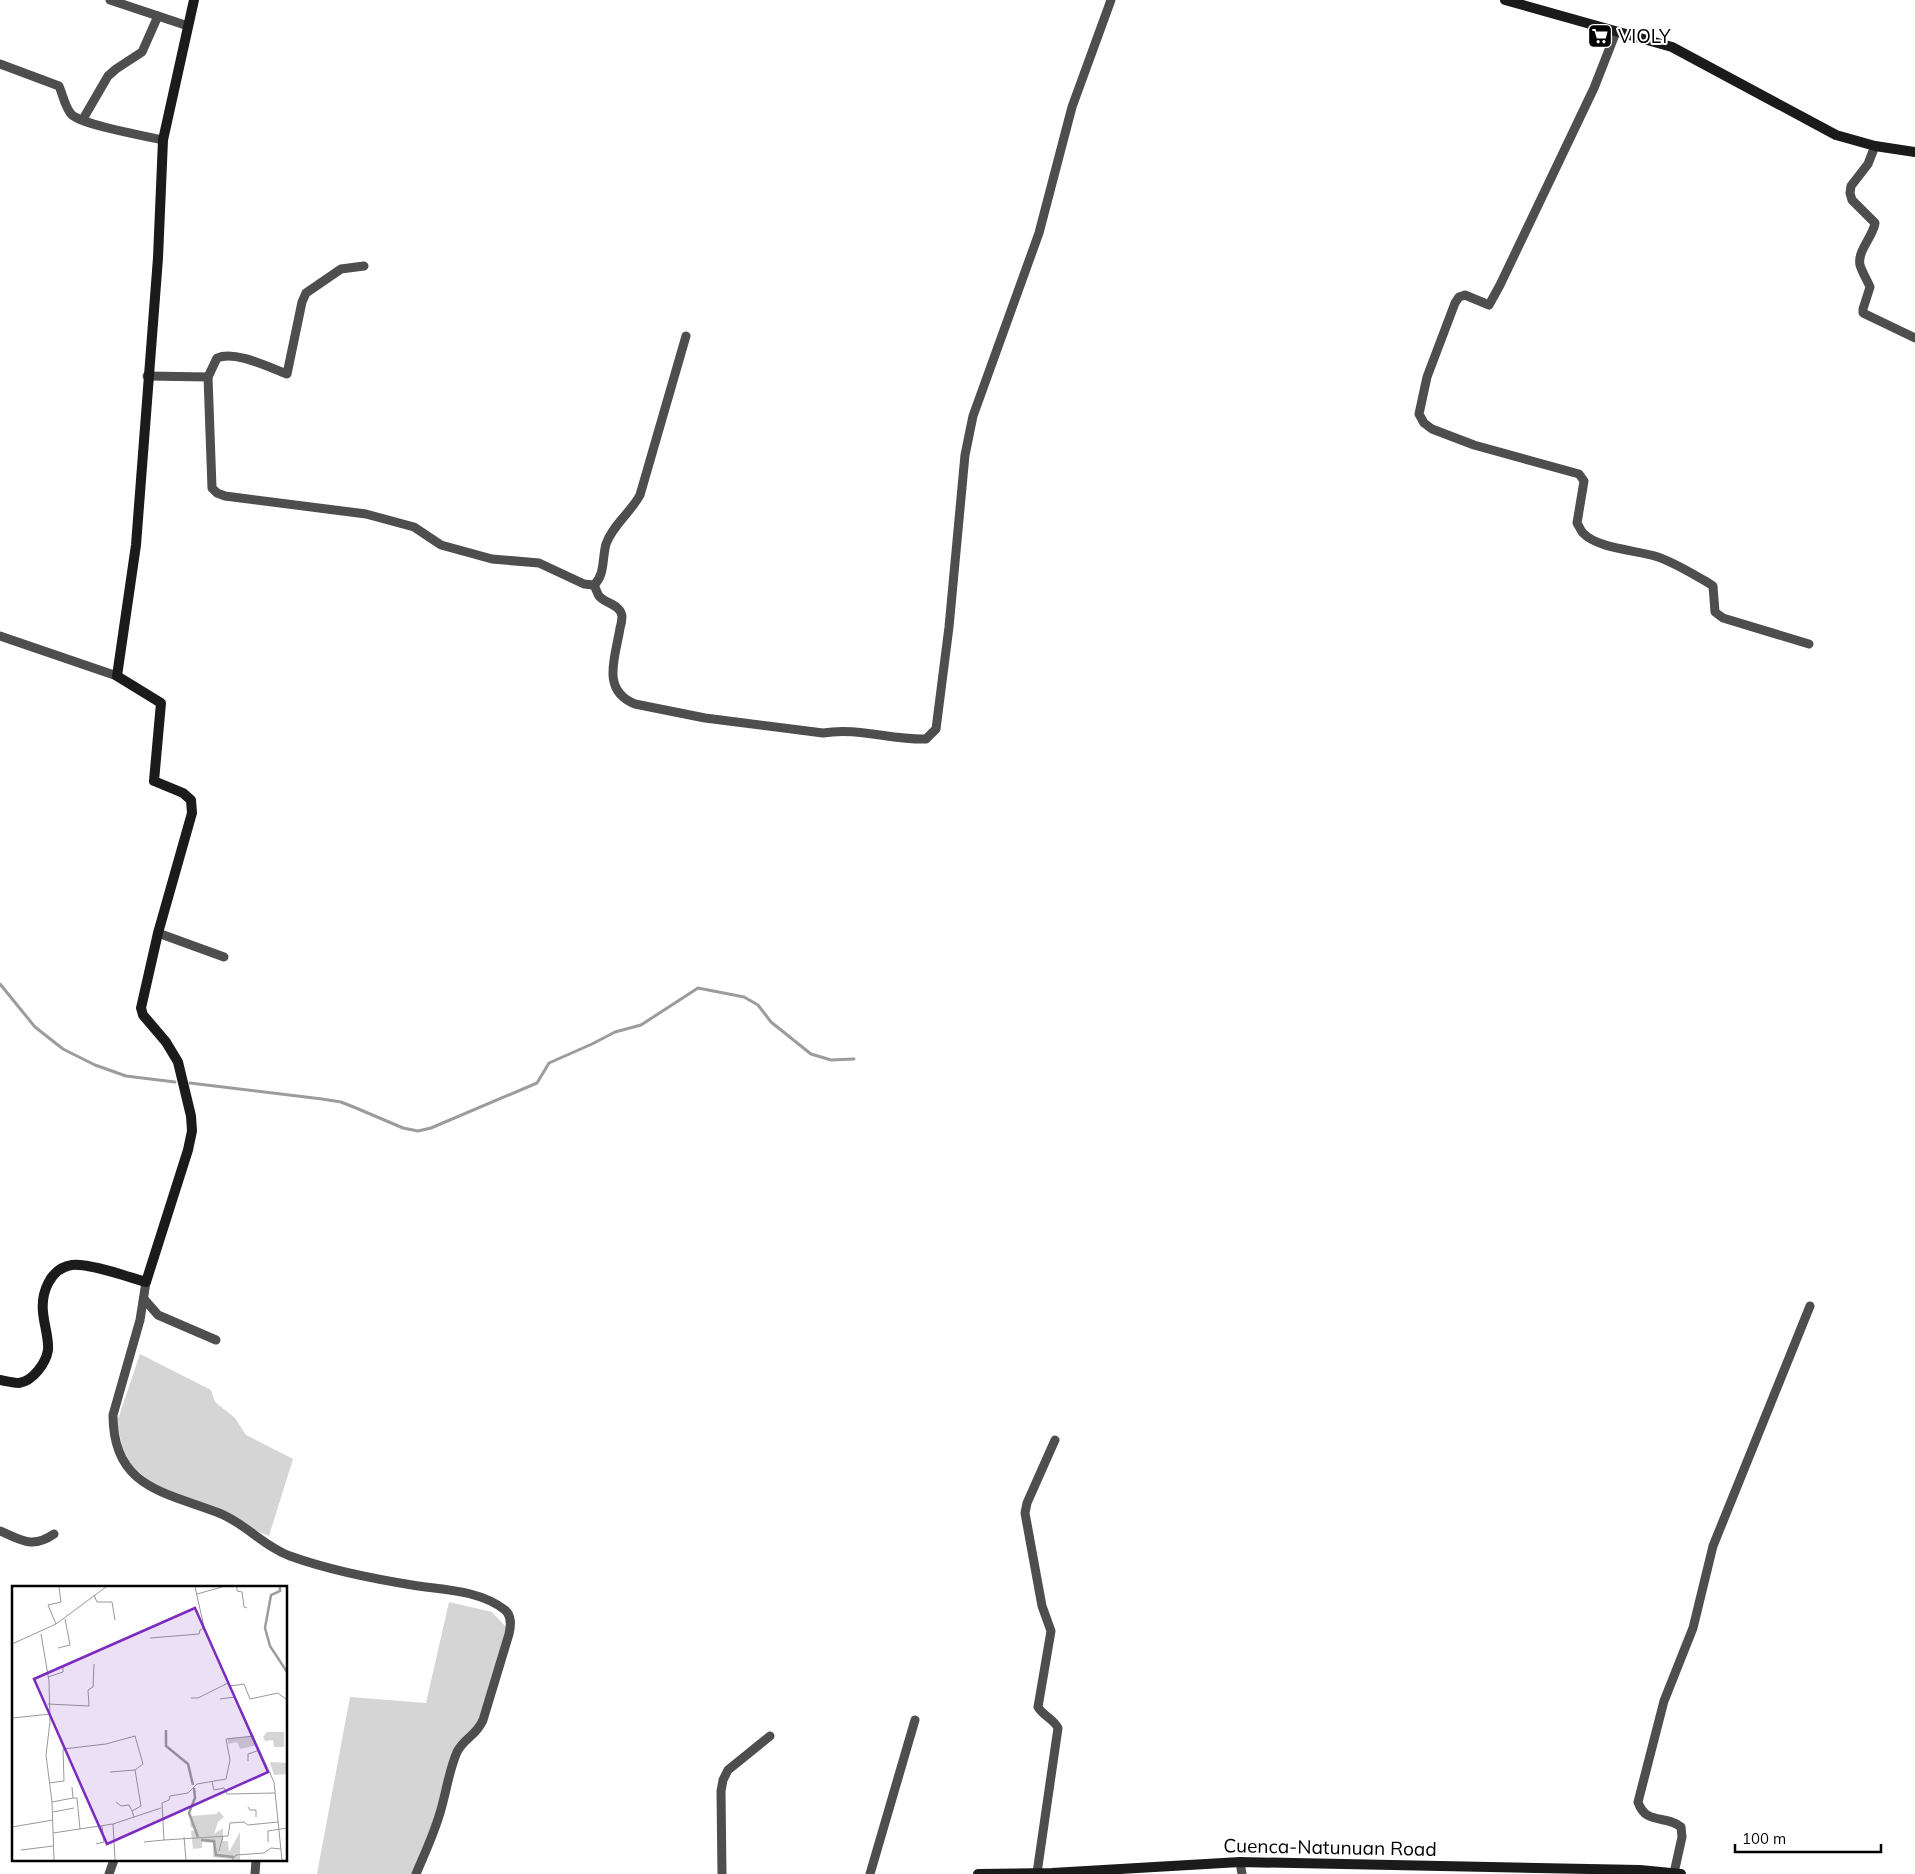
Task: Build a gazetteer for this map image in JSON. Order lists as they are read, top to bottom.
{
  "streets": {
    "street": ["Cuenca-Natunuan Road"]
  },
  "places": {
    "supermarket": ["VIOLY"]
  },
  "scale_bar": "100 m"
}
